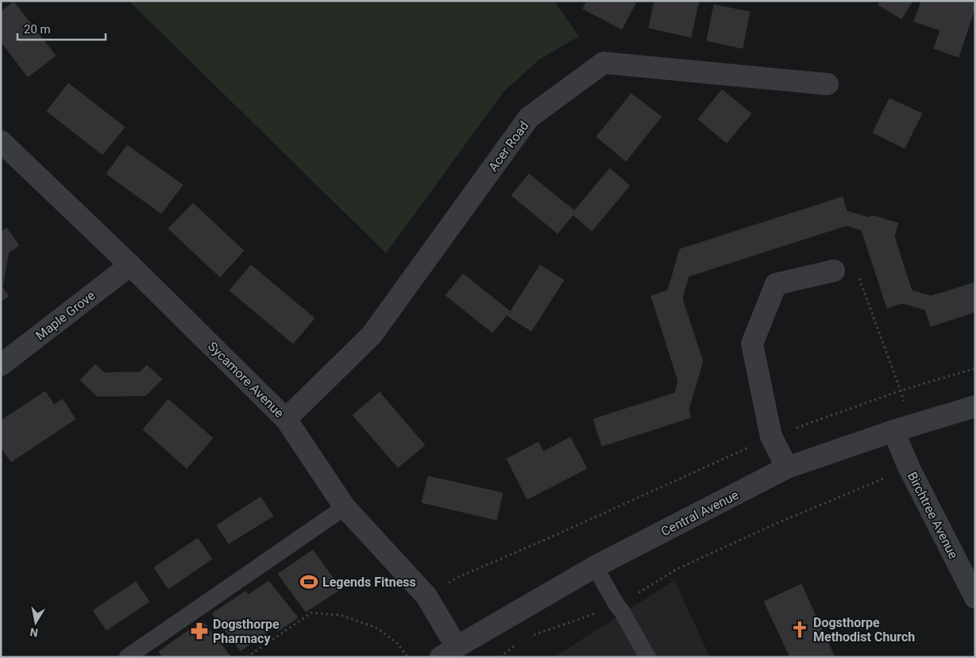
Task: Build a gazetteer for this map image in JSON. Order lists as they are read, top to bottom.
{
  "streets": {
    "street": [
      "Acer Road",
      "Maple Grove",
      "Sycamore Avenue",
      "Central Avenue",
      "Birchtree Avenue"
    ]
  },
  "crossings": [
    ["Acer Road", "Sycamore Avenue"],
    ["Maple Grove", "Sycamore Avenue"],
    ["Sycamore Avenue", "Central Avenue"],
    ["Central Avenue", "Birchtree Avenue"]
  ],
  "places": {
    "sports": ["Legends Fitness"],
    "church": ["Dogsthorpe Methodist Church"],
    "pharmacy": ["Dogsthorpe Pharmacy"]
  },
  "scale_bar": "20 m",
  "north": "bottom"
}
